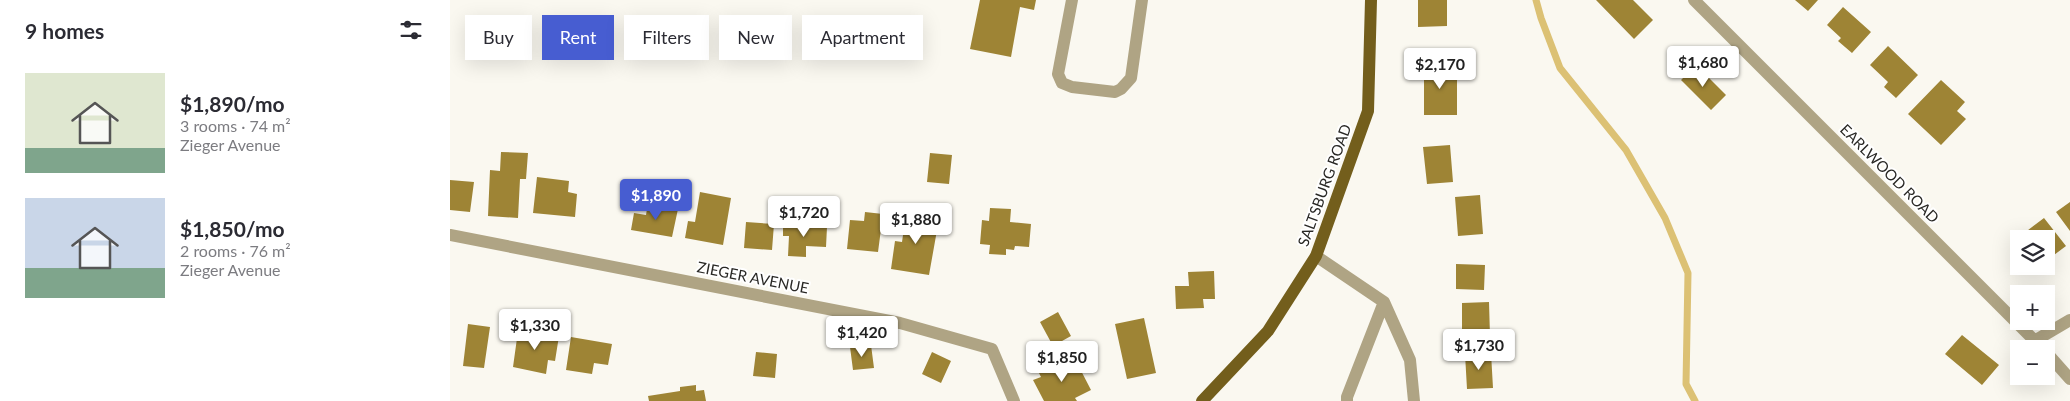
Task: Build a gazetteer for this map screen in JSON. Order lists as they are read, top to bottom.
{
  "streets": {
    "main road": ["SALTSBURG ROAD"],
    "street": ["EARLWOOD ROAD", "ZIEGER AVENUE"]
  },
  "page": {
    "heading": "9 homes",
    "chip": [
      "Buy",
      "Rent",
      "Filters",
      "New",
      "Apartment"
    ],
    "price": [
      "$1,680",
      "$2,170",
      "$1,890",
      "$1,720",
      "$1,880",
      "$1,330",
      "$1,420",
      "$1,730",
      "$1,850"
    ],
    "list": [
      {
        "name": "$1,890/mo",
        "note": "3 rooms · 74 m² · Zieger Avenue"
      },
      {
        "name": "$1,850/mo",
        "note": "2 rooms · 76 m² · Zieger Avenue"
      }
    ],
    "map_buttons": ["+", "−"]
  }
}
